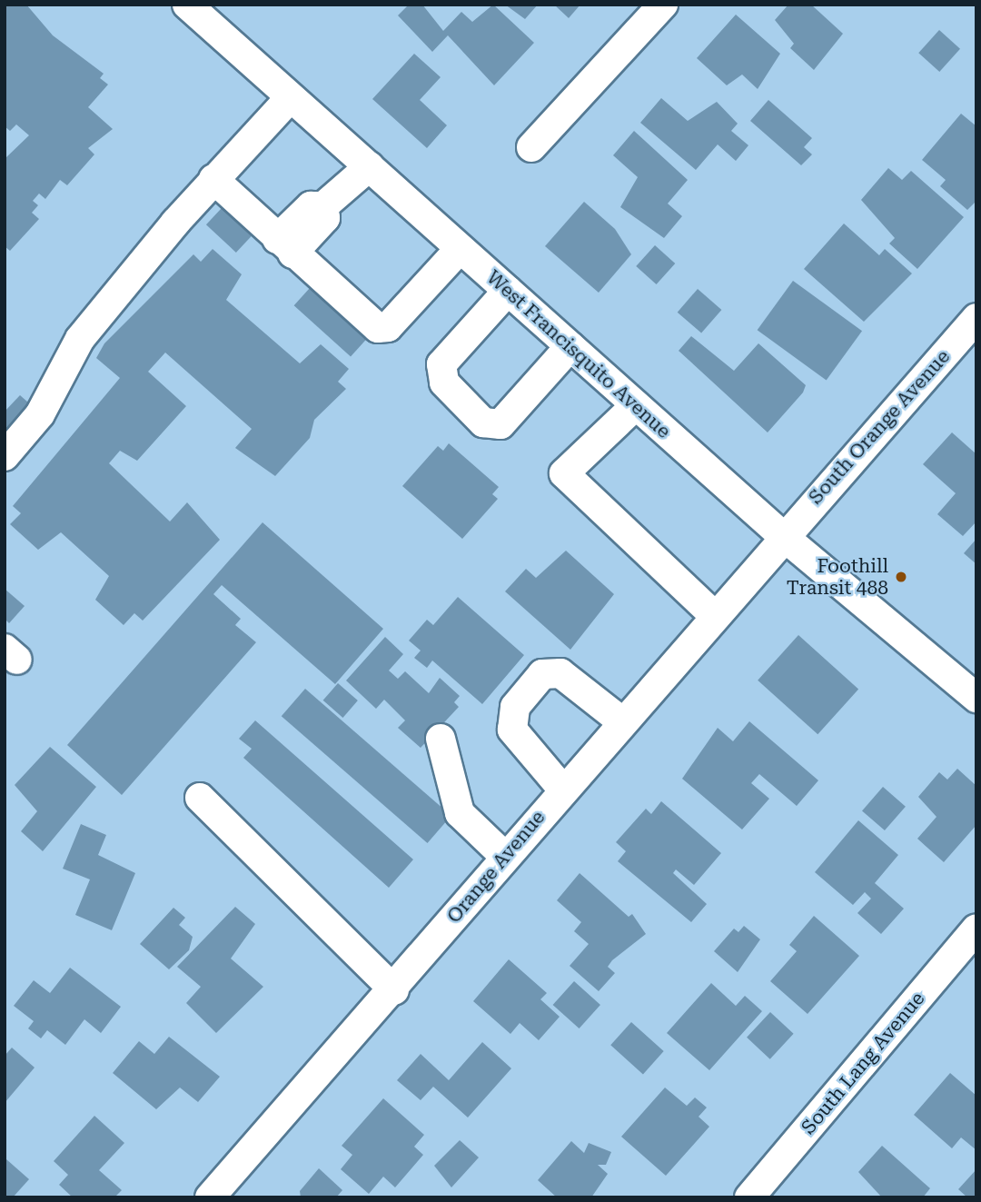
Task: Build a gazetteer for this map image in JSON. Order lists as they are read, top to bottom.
{
  "streets": {
    "street": [
      "West Francisquito Avenue",
      "South Orange Avenue",
      "Orange Avenue",
      "South Lang Avenue"
    ]
  },
  "crossings": [
    ["West Francisquito Avenue", "South Orange Avenue"],
    ["West Francisquito Avenue", "Orange Avenue"],
    ["South Orange Avenue", "Orange Avenue"]
  ],
  "places": ["Foothill Transit 488"]
}
